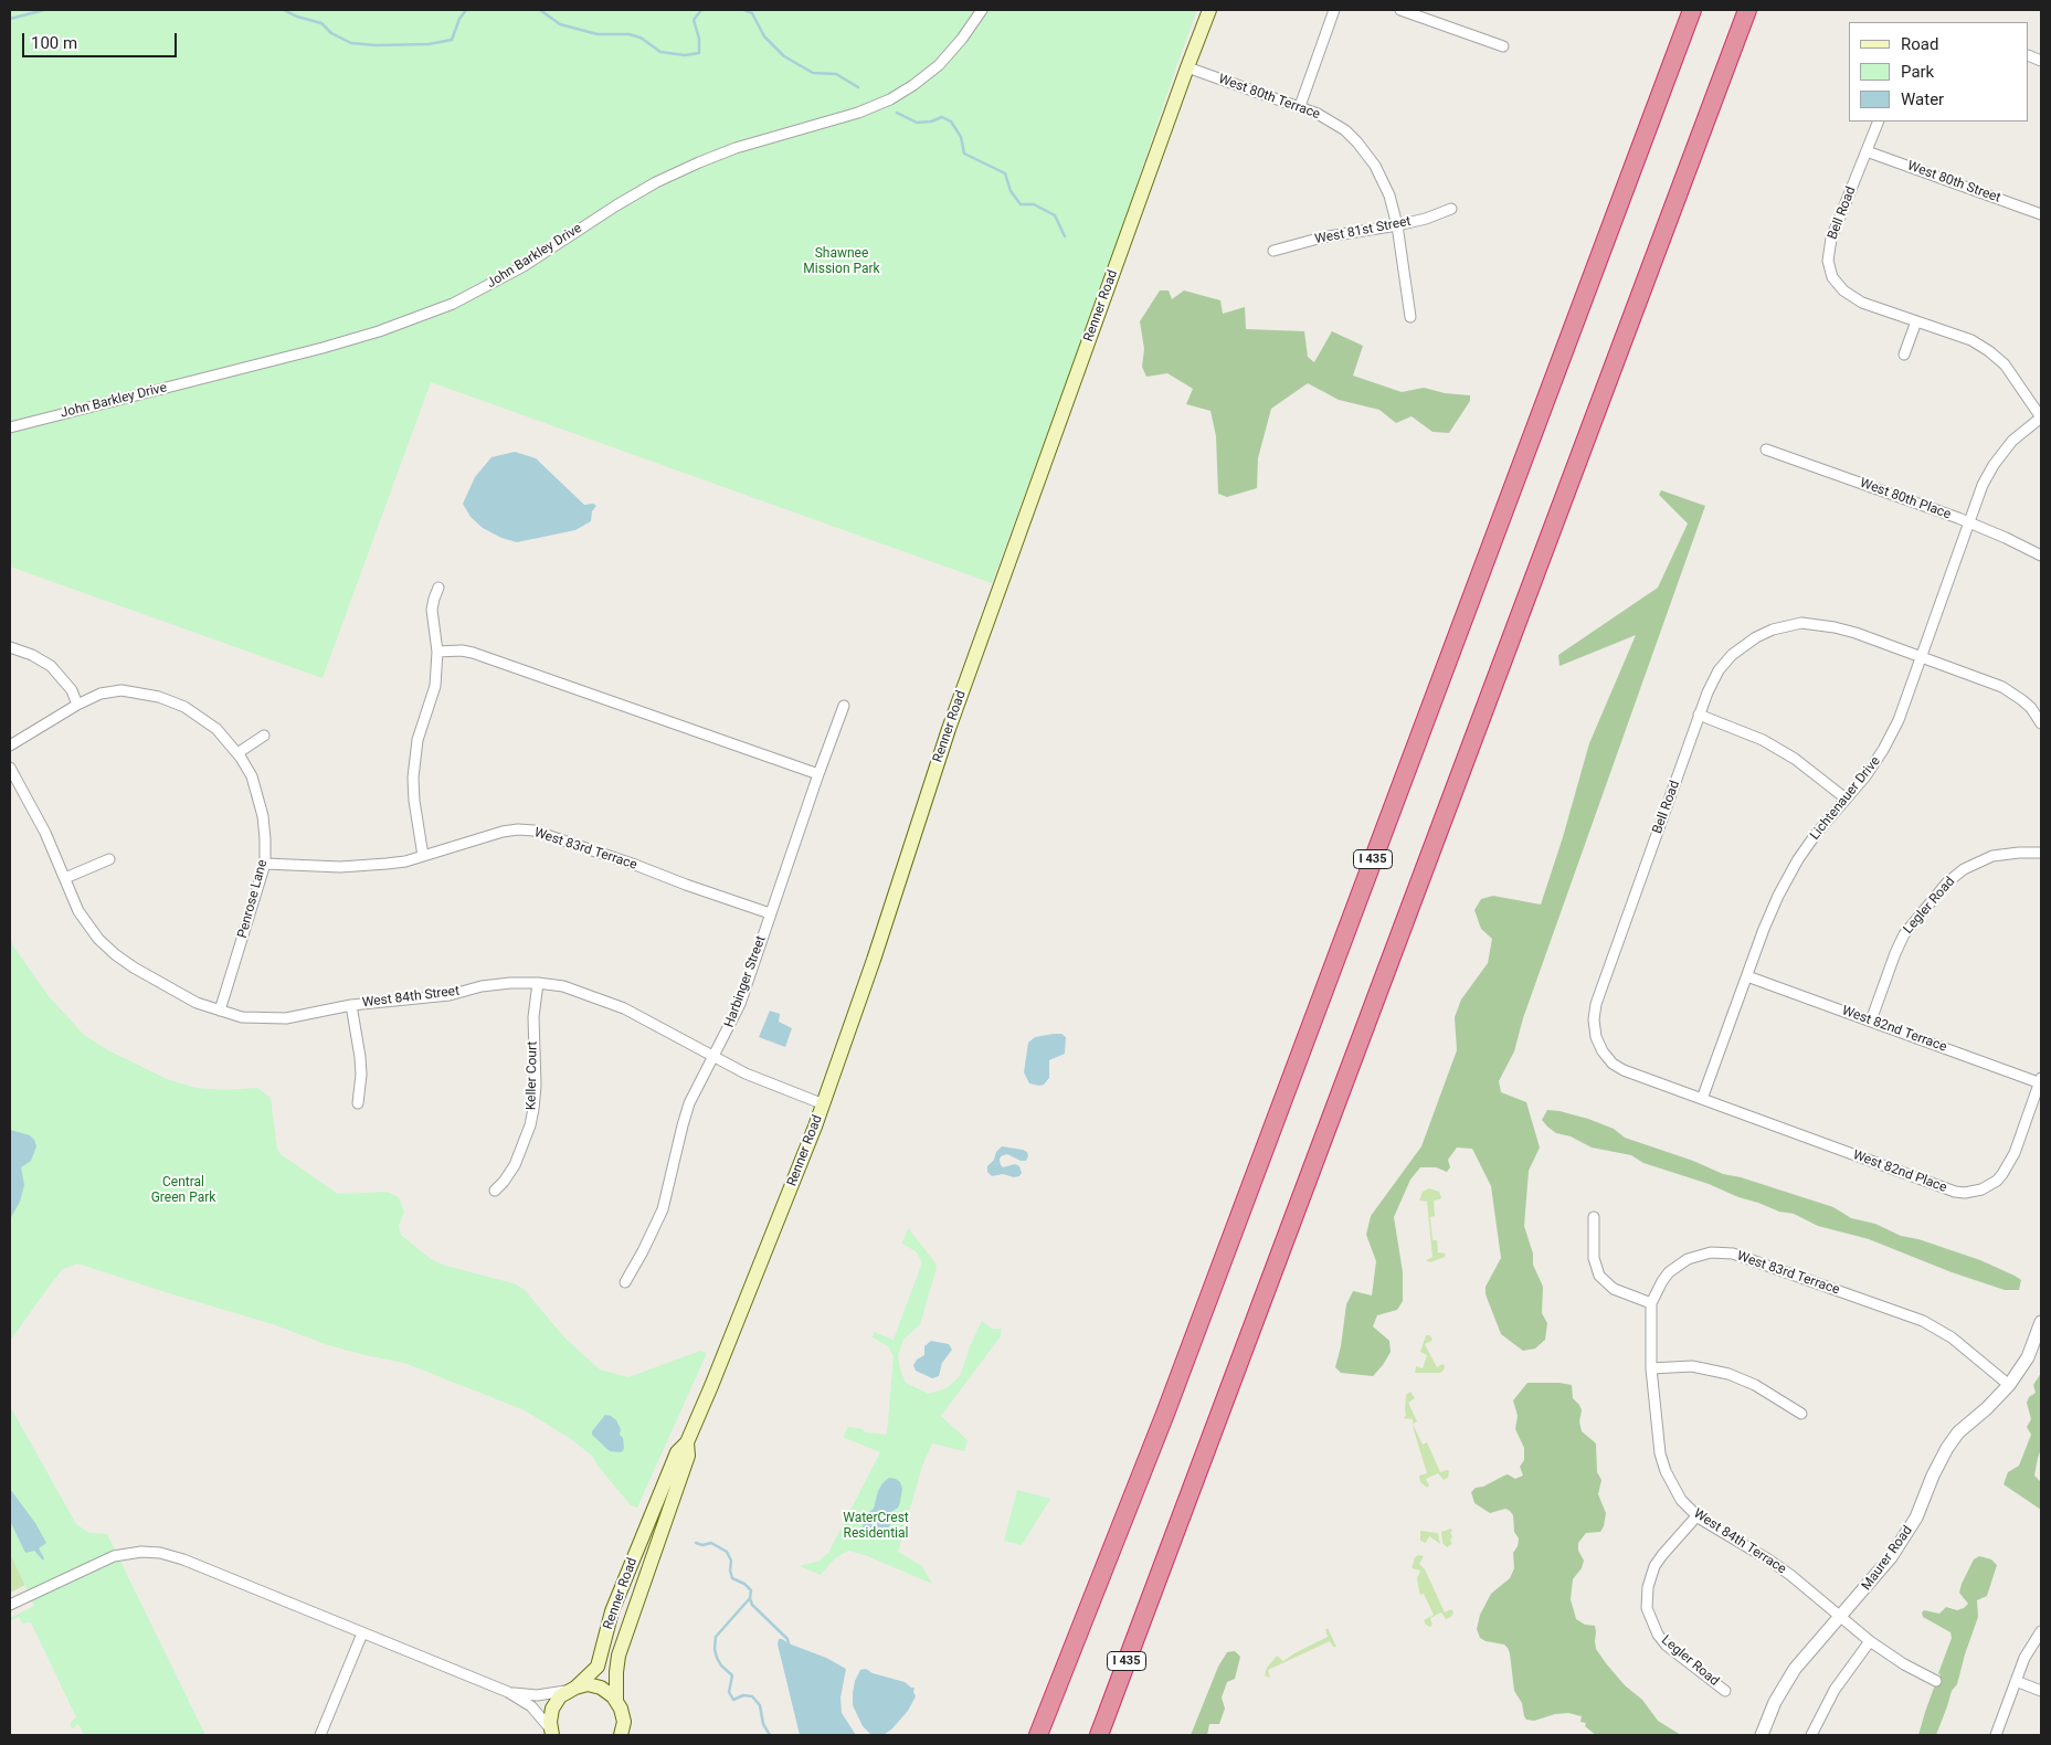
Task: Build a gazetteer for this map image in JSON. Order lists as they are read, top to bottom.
{
  "streets": {
    "highway": ["I 435"],
    "main road": ["Renner Road"],
    "street": [
      "West 80th Terrace",
      "West 80th Street",
      "Bell Road",
      "West 81st Street",
      "John Barkley Drive",
      "West 80th Place",
      "Lichtenauer Drive",
      "West 83rd Terrace",
      "Penrose Lane",
      "Legler Road",
      "Harbinger Street",
      "West 84th Street",
      "West 82nd Terrace",
      "Keller Court",
      "West 82nd Place",
      "West 84th Terrace",
      "Maurer Road"
    ]
  },
  "crossings": [
    ["West 80th Terrace", "West 81st Street"],
    ["West 80th Terrace", "Renner Road"],
    ["West 80th Street", "Bell Road"],
    ["Bell Road", "Lichtenauer Drive"],
    ["Bell Road", "West 82nd Place"],
    ["Renner Road", "West 84th Street"],
    ["West 80th Place", "Lichtenauer Drive"],
    ["Lichtenauer Drive", "West 82nd Terrace"],
    ["Lichtenauer Drive", "West 82nd Place"],
    ["West 83rd Terrace", "Penrose Lane"],
    ["West 83rd Terrace", "Harbinger Street"],
    ["West 83rd Terrace", "Maurer Road"],
    ["Penrose Lane", "West 84th Street"],
    ["Legler Road", "West 82nd Terrace"],
    ["Legler Road", "West 84th Terrace"],
    ["Harbinger Street", "West 84th Street"],
    ["West 84th Street", "Keller Court"],
    ["West 82nd Terrace", "West 82nd Place"],
    ["West 84th Terrace", "Maurer Road"]
  ],
  "parks": ["Shawnee Mission Park", "Central Green Park", "WaterCrest Residential"],
  "legend": ["Road", "Park", "Water"],
  "scale_bar": "100 m"
}
